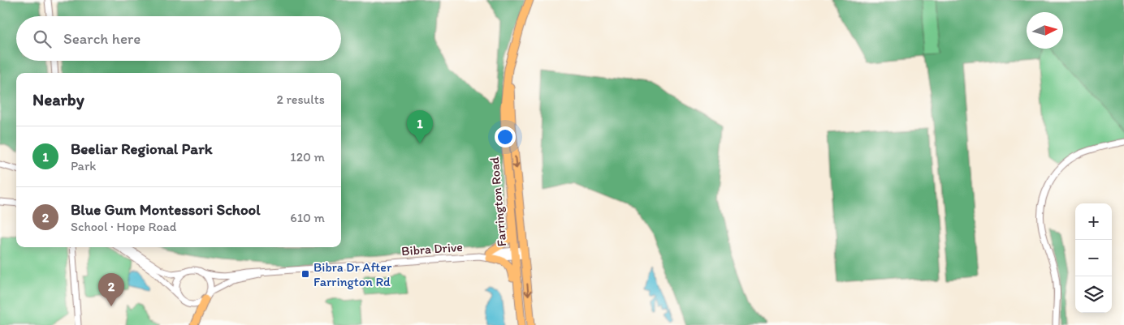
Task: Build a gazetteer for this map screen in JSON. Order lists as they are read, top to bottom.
{
  "streets": {
    "main road": ["Farrington Road"],
    "street": ["Bibra Drive"]
  },
  "crossings": [
    ["Farrington Road", "Bibra Drive"]
  ],
  "places": {
    "transit": ["Bibra Dr After Farrington Rd"]
  },
  "north": "right",
  "page": {
    "search": "Search here",
    "heading": ["Nearby", "2 results"],
    "pins": ["1", "2"],
    "list": [
      {
        "mark": "1",
        "name": "Beeliar Regional Park",
        "note": "Park",
        "value": "120 m"
      },
      {
        "mark": "2",
        "name": "Blue Gum Montessori School",
        "note": "School · Hope Road",
        "value": "610 m"
      }
    ],
    "map_buttons": ["+", "−"]
  }
}
